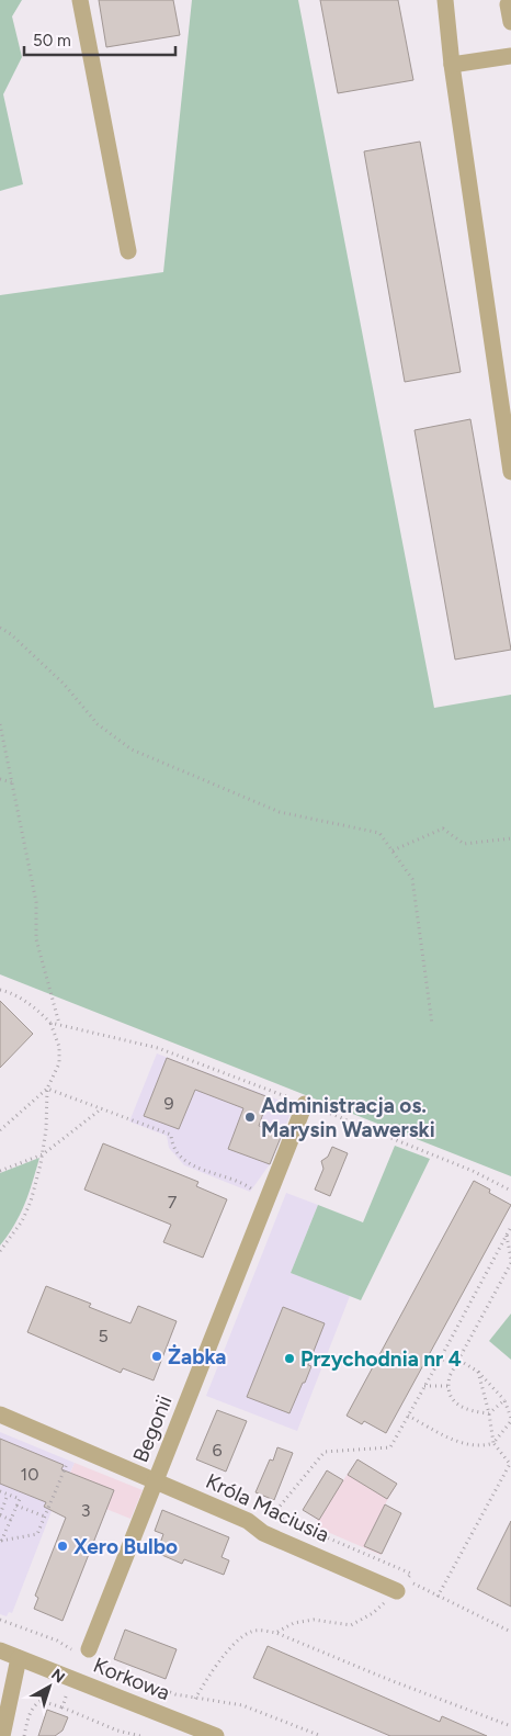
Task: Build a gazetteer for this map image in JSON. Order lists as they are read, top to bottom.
{
  "streets": {
    "street": ["Begonii", "Króla Maciusia", "Korkowa"]
  },
  "crossings": [
    ["Begonii", "Króla Maciusia"]
  ],
  "places": [
    "Administracja os. Marysin Wawerski",
    "Żabka",
    "Przychodnia nr 4",
    "Xero Bulbo"
  ],
  "house_numbers": [
    "9",
    "7",
    "5",
    "6",
    "10",
    "3"
  ],
  "scale_bar": "50 m",
  "north": "top right"
}
